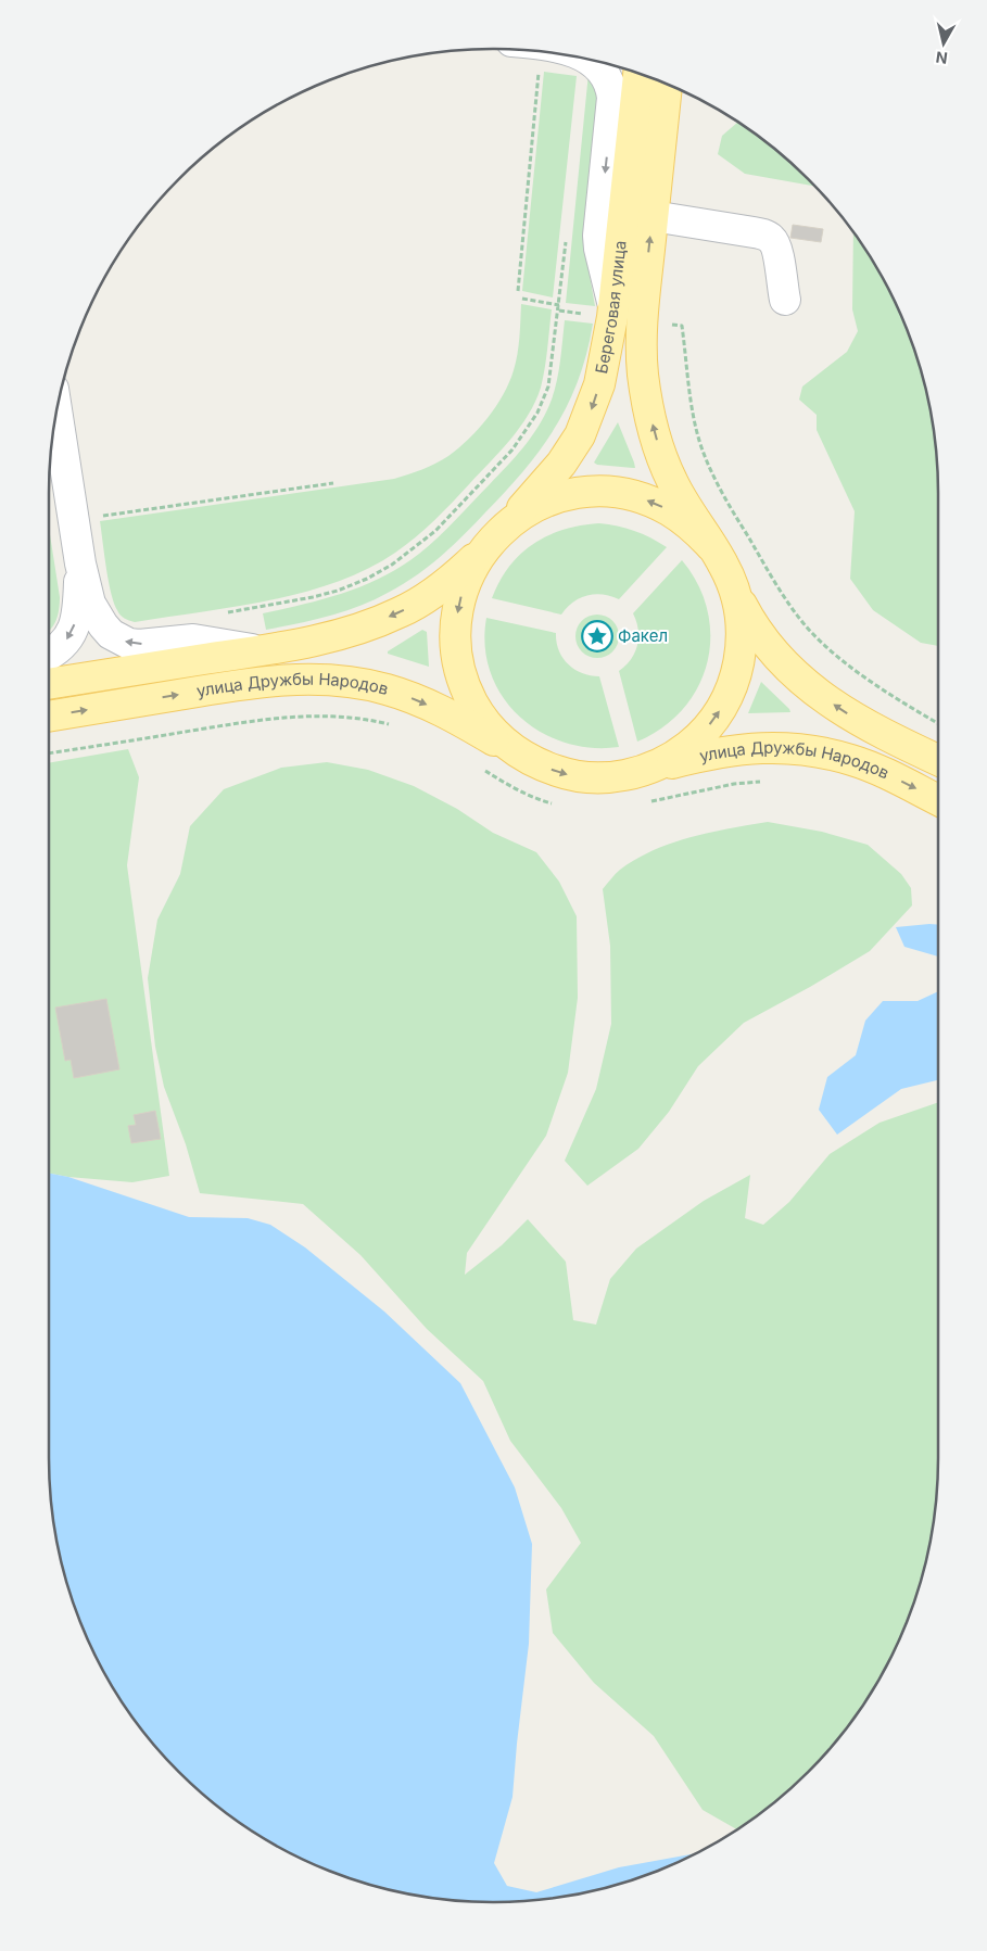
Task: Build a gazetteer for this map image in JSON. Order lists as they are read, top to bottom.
{
  "streets": {
    "main road": ["Береговая улица", "улица Дружбы Народов"]
  },
  "places": {
    "place": ["Факел"]
  },
  "north": "bottom"
}
